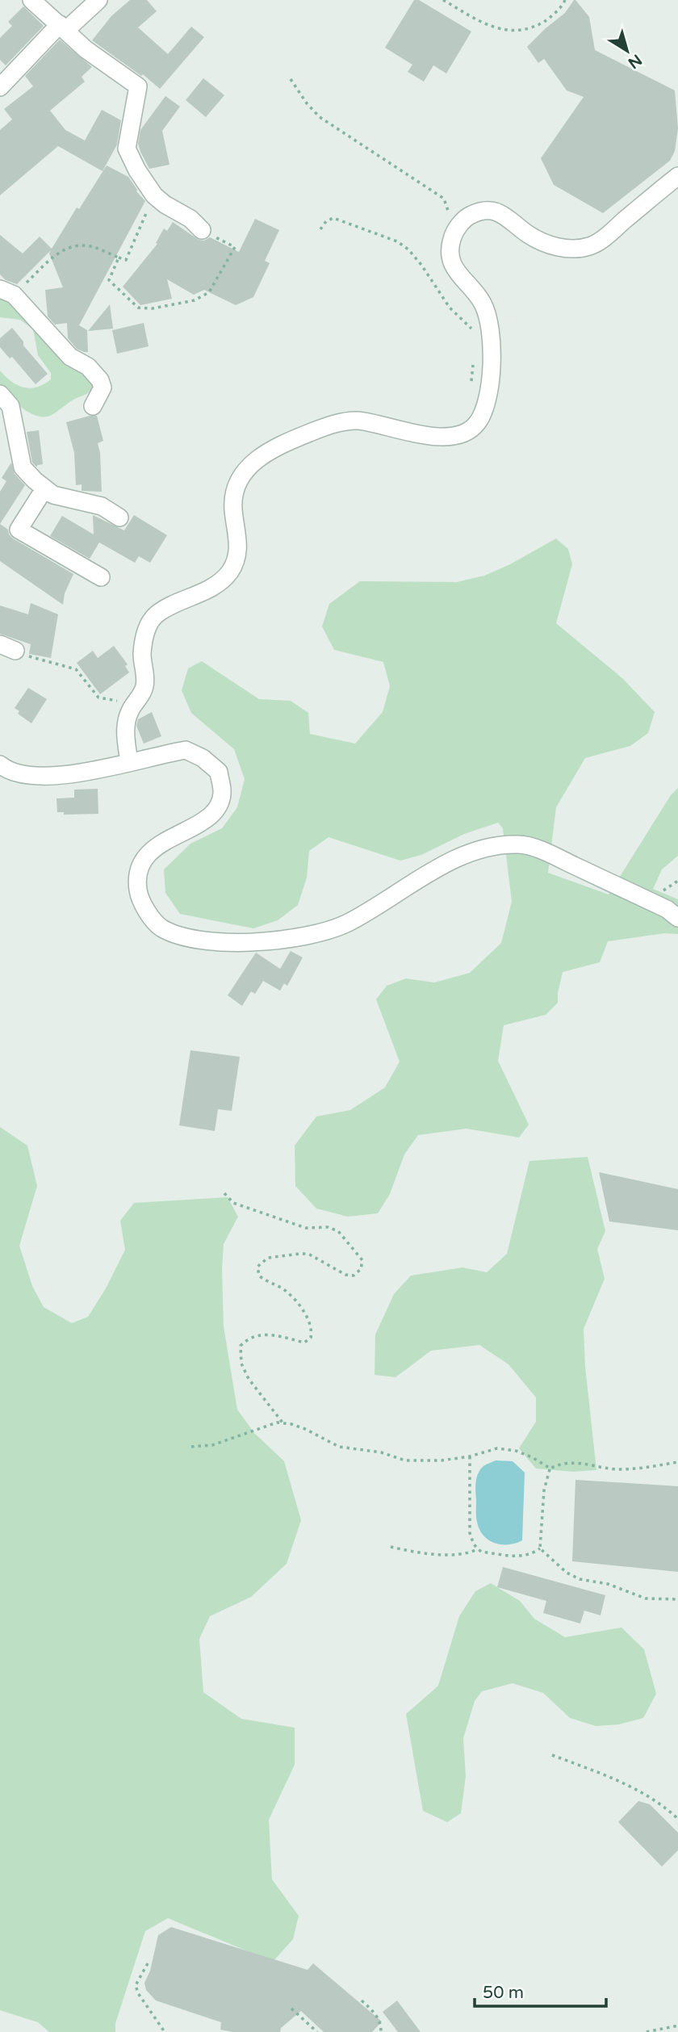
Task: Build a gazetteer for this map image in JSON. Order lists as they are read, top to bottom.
{
  "scale_bar": "50 m",
  "north": "bottom right"
}
